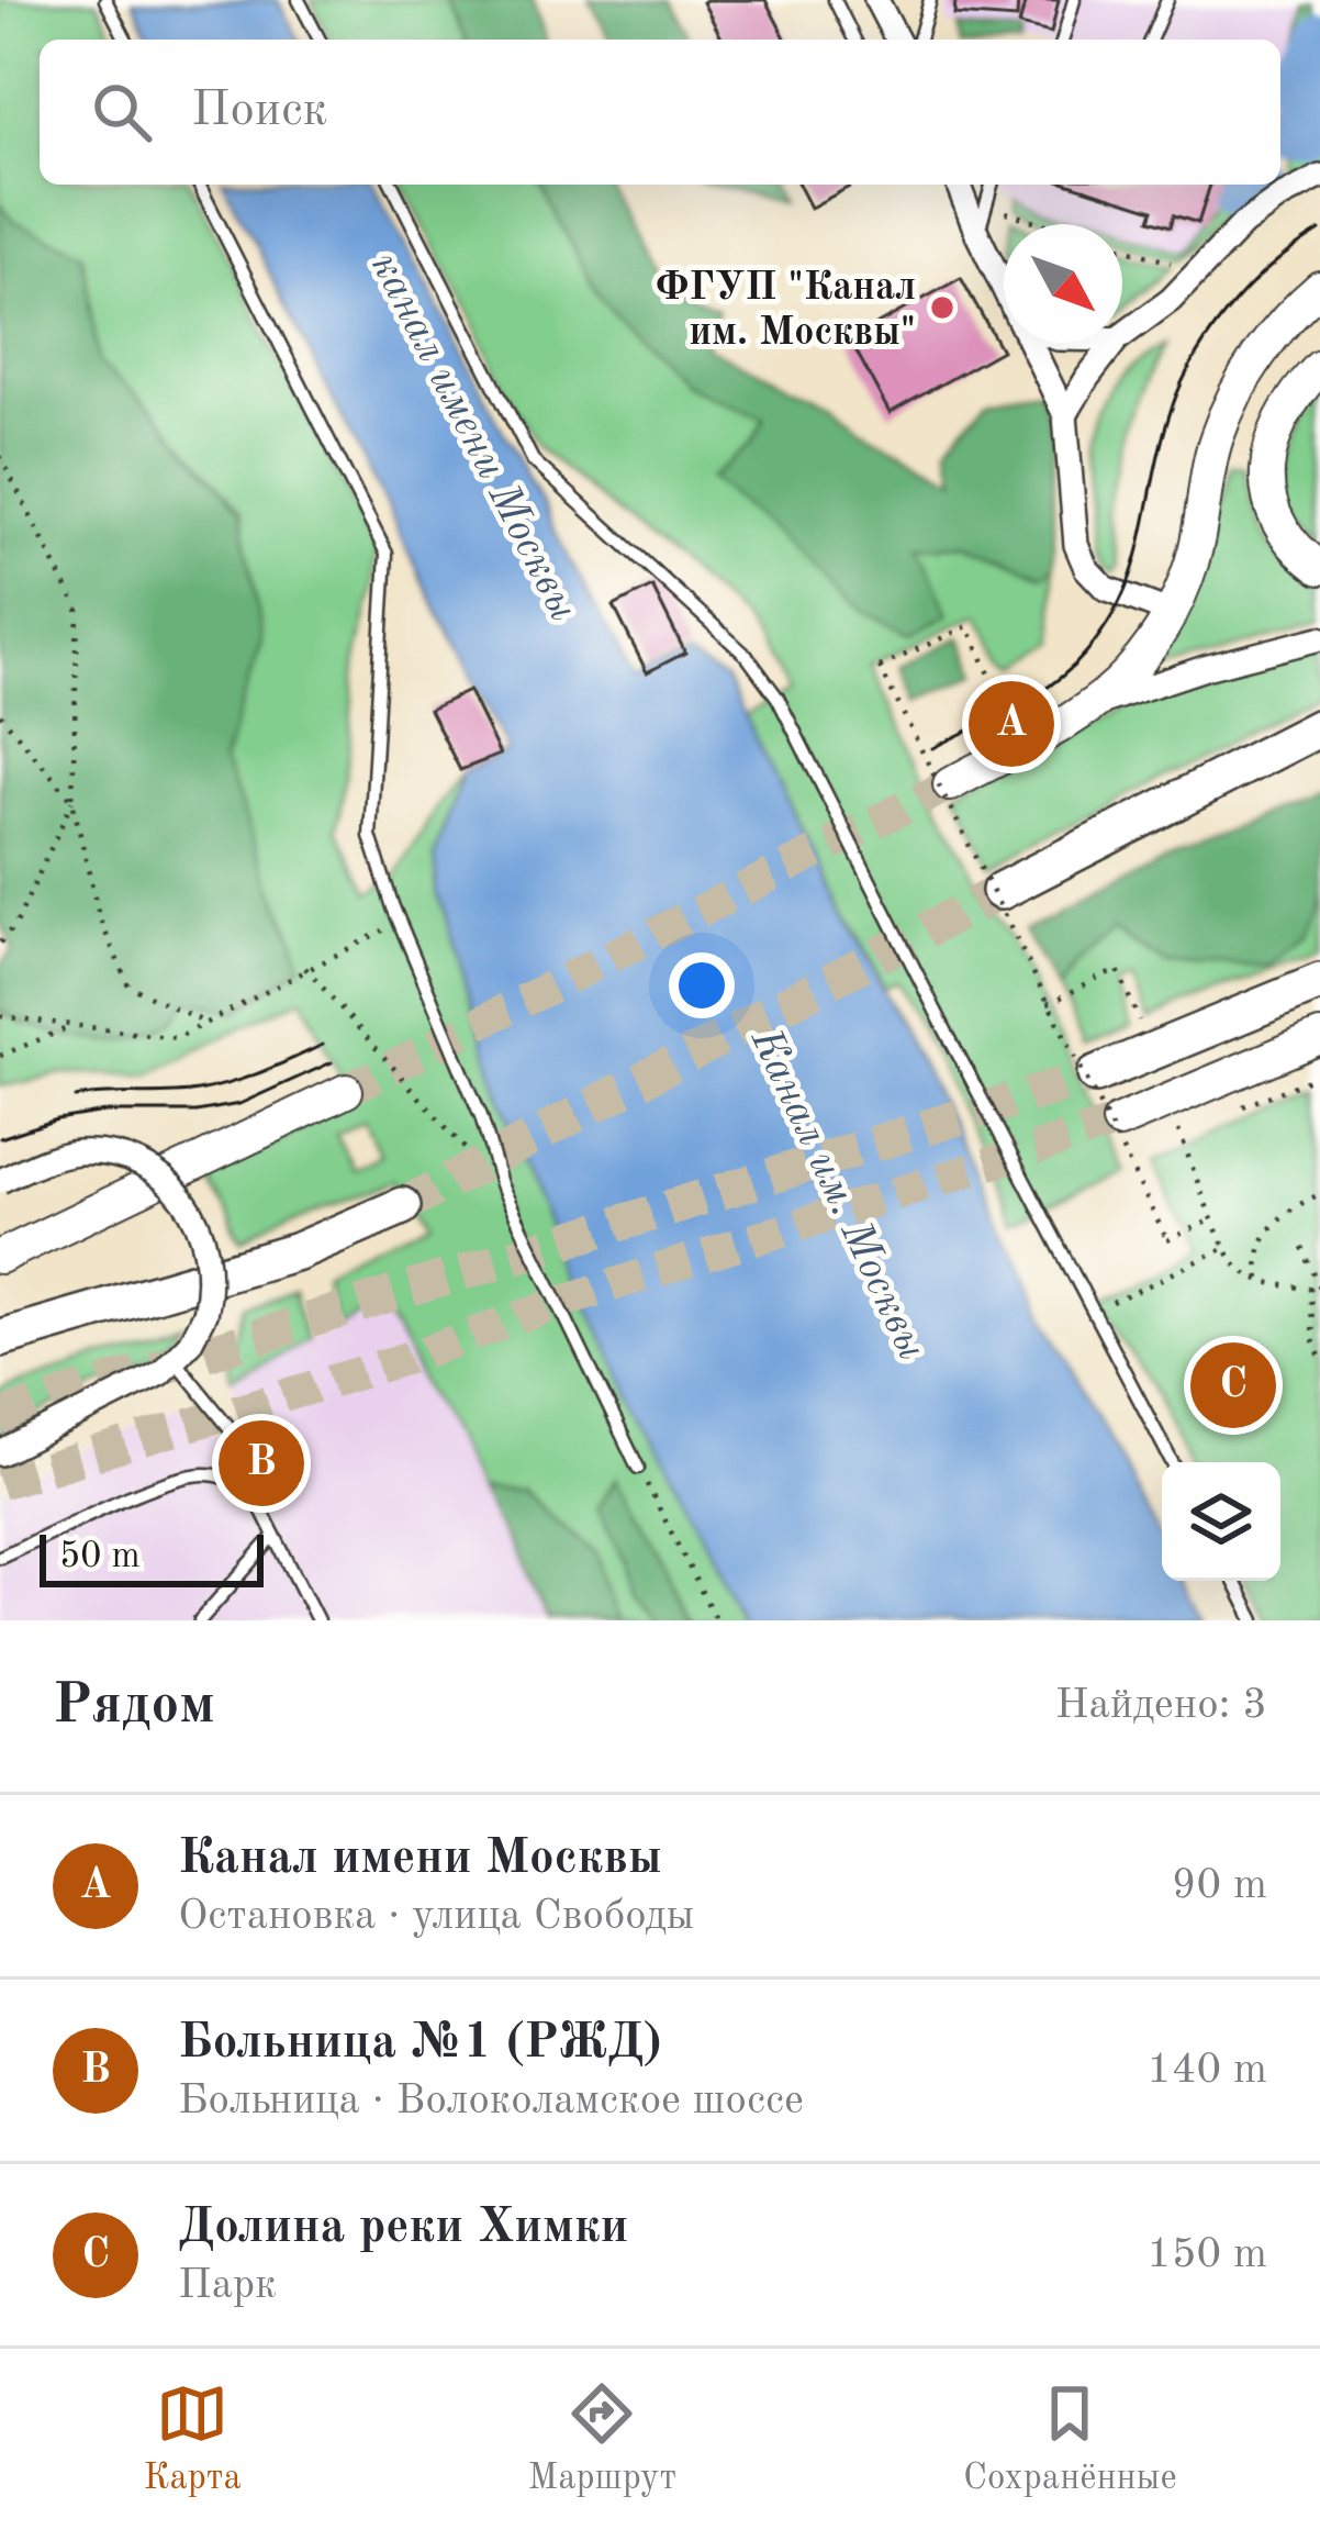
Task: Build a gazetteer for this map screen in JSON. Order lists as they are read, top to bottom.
{
  "water": ["канал имени Москвы", "Канал им. Москвы"],
  "places": ["ФГУП \"Канал им. Москвы\""],
  "scale_bar": "50 m",
  "north": "bottom right",
  "page": {
    "search": "Поиск",
    "pins": ["A", "C", "B"],
    "scale": "50 m",
    "heading": ["Рядом", "Найдено: 3"],
    "list": [
      {
        "mark": "A",
        "name": "Канал имени Москвы",
        "note": "Остановка · улица Свободы",
        "value": "90 m"
      },
      {
        "mark": "B",
        "name": "Больница №1 (РЖД)",
        "note": "Больница · Волоколамское шоссе",
        "value": "140 m"
      },
      {
        "mark": "C",
        "name": "Долина реки Химки",
        "note": "Парк",
        "value": "150 m"
      }
    ],
    "nav": ["Карта", "Маршрут", "Сохранённые"]
  }
}
